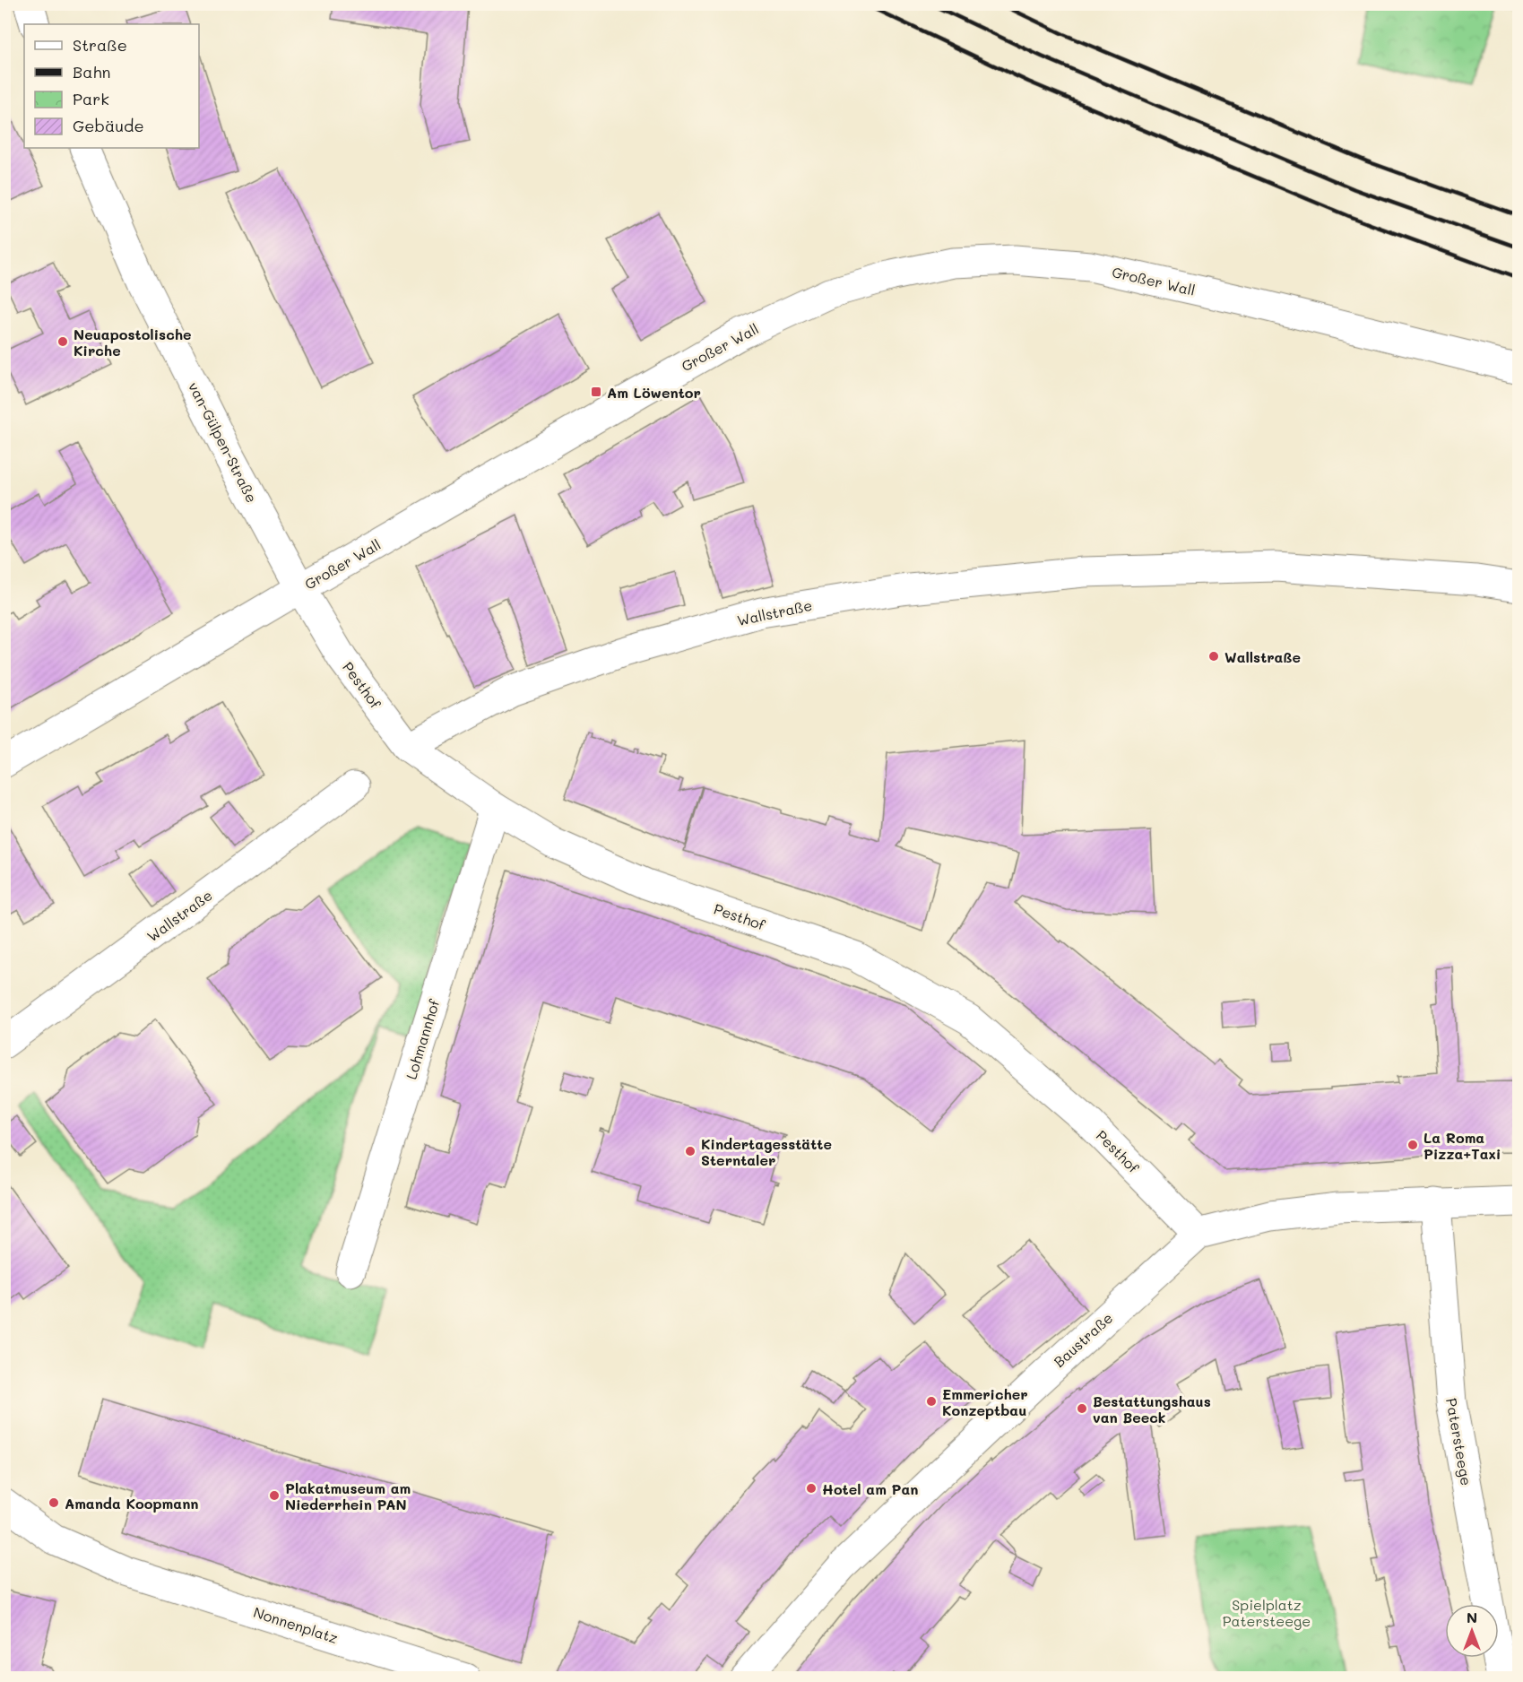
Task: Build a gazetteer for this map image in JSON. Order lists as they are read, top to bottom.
{
  "streets": {
    "street": [
      "Großer Wall",
      "van-Gülpen-Straße",
      "Wallstraße",
      "Pesthof",
      "Lohmannhof",
      "Baustraße",
      "Patersteege",
      "Nonnenplatz"
    ]
  },
  "crossings": [
    ["Großer Wall", "van-Gülpen-Straße"],
    ["Großer Wall", "Pesthof"],
    ["van-Gülpen-Straße", "Pesthof"],
    ["Wallstraße", "Pesthof"],
    ["Pesthof", "Lohmannhof"],
    ["Pesthof", "Baustraße"],
    ["Baustraße", "Patersteege"]
  ],
  "parks": ["Spielplatz Patersteege"],
  "places": {
    "other": [
      "Neuapostolische Kirche",
      "Wallstraße",
      "La Roma Pizza+Taxi",
      "Kindertagesstätte Sterntaler",
      "Emmericher Konzeptbau",
      "Bestattungshaus van Beeck",
      "Hotel am Pan",
      "Plakatmuseum am Niederrhein PAN",
      "Amanda Koopmann"
    ],
    "transit": ["Am Löwentor"]
  },
  "legend": [
    "Straße",
    "Bahn",
    "Park",
    "Gebäude"
  ],
  "north": "top"
}
